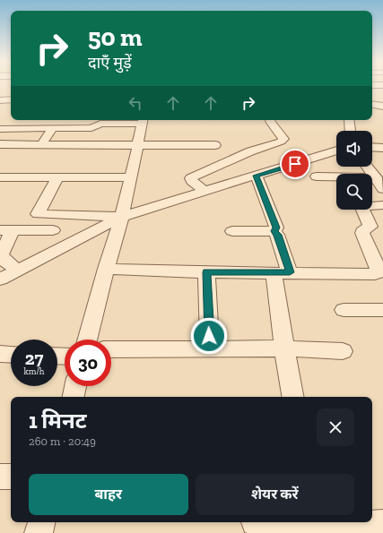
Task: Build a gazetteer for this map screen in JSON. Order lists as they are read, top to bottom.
{
  "page": {
    "turn": ["50 m", "दाएँ मुड़ें"],
    "speed": "27 km/h",
    "limit": "30",
    "heading": ["1 मिनट", "260 m · 20:49"],
    "buttons": ["बाहर", "शेयर करें"]
  }
}
